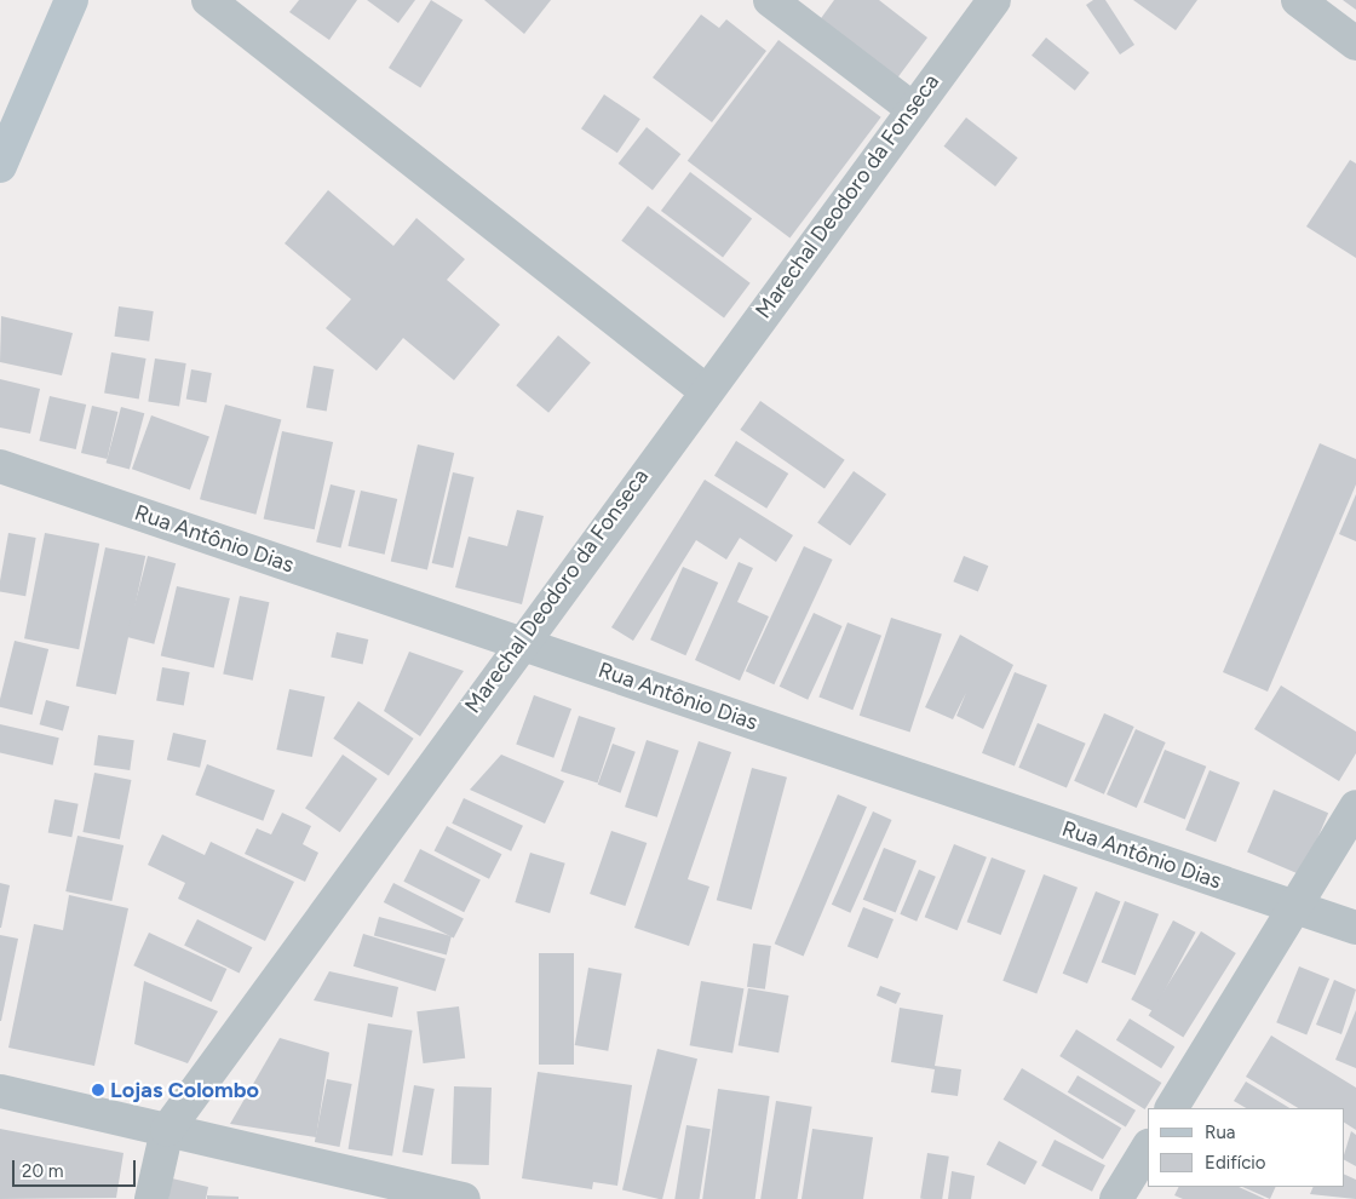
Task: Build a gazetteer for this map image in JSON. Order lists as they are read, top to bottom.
{
  "streets": {
    "street": ["Marechal Deodoro da Fonseca", "Rua Antônio Dias"]
  },
  "crossings": [
    ["Marechal Deodoro da Fonseca", "Rua Antônio Dias"]
  ],
  "places": ["Lojas Colombo"],
  "legend": ["Rua", "Edifício"],
  "scale_bar": "20 m"
}
